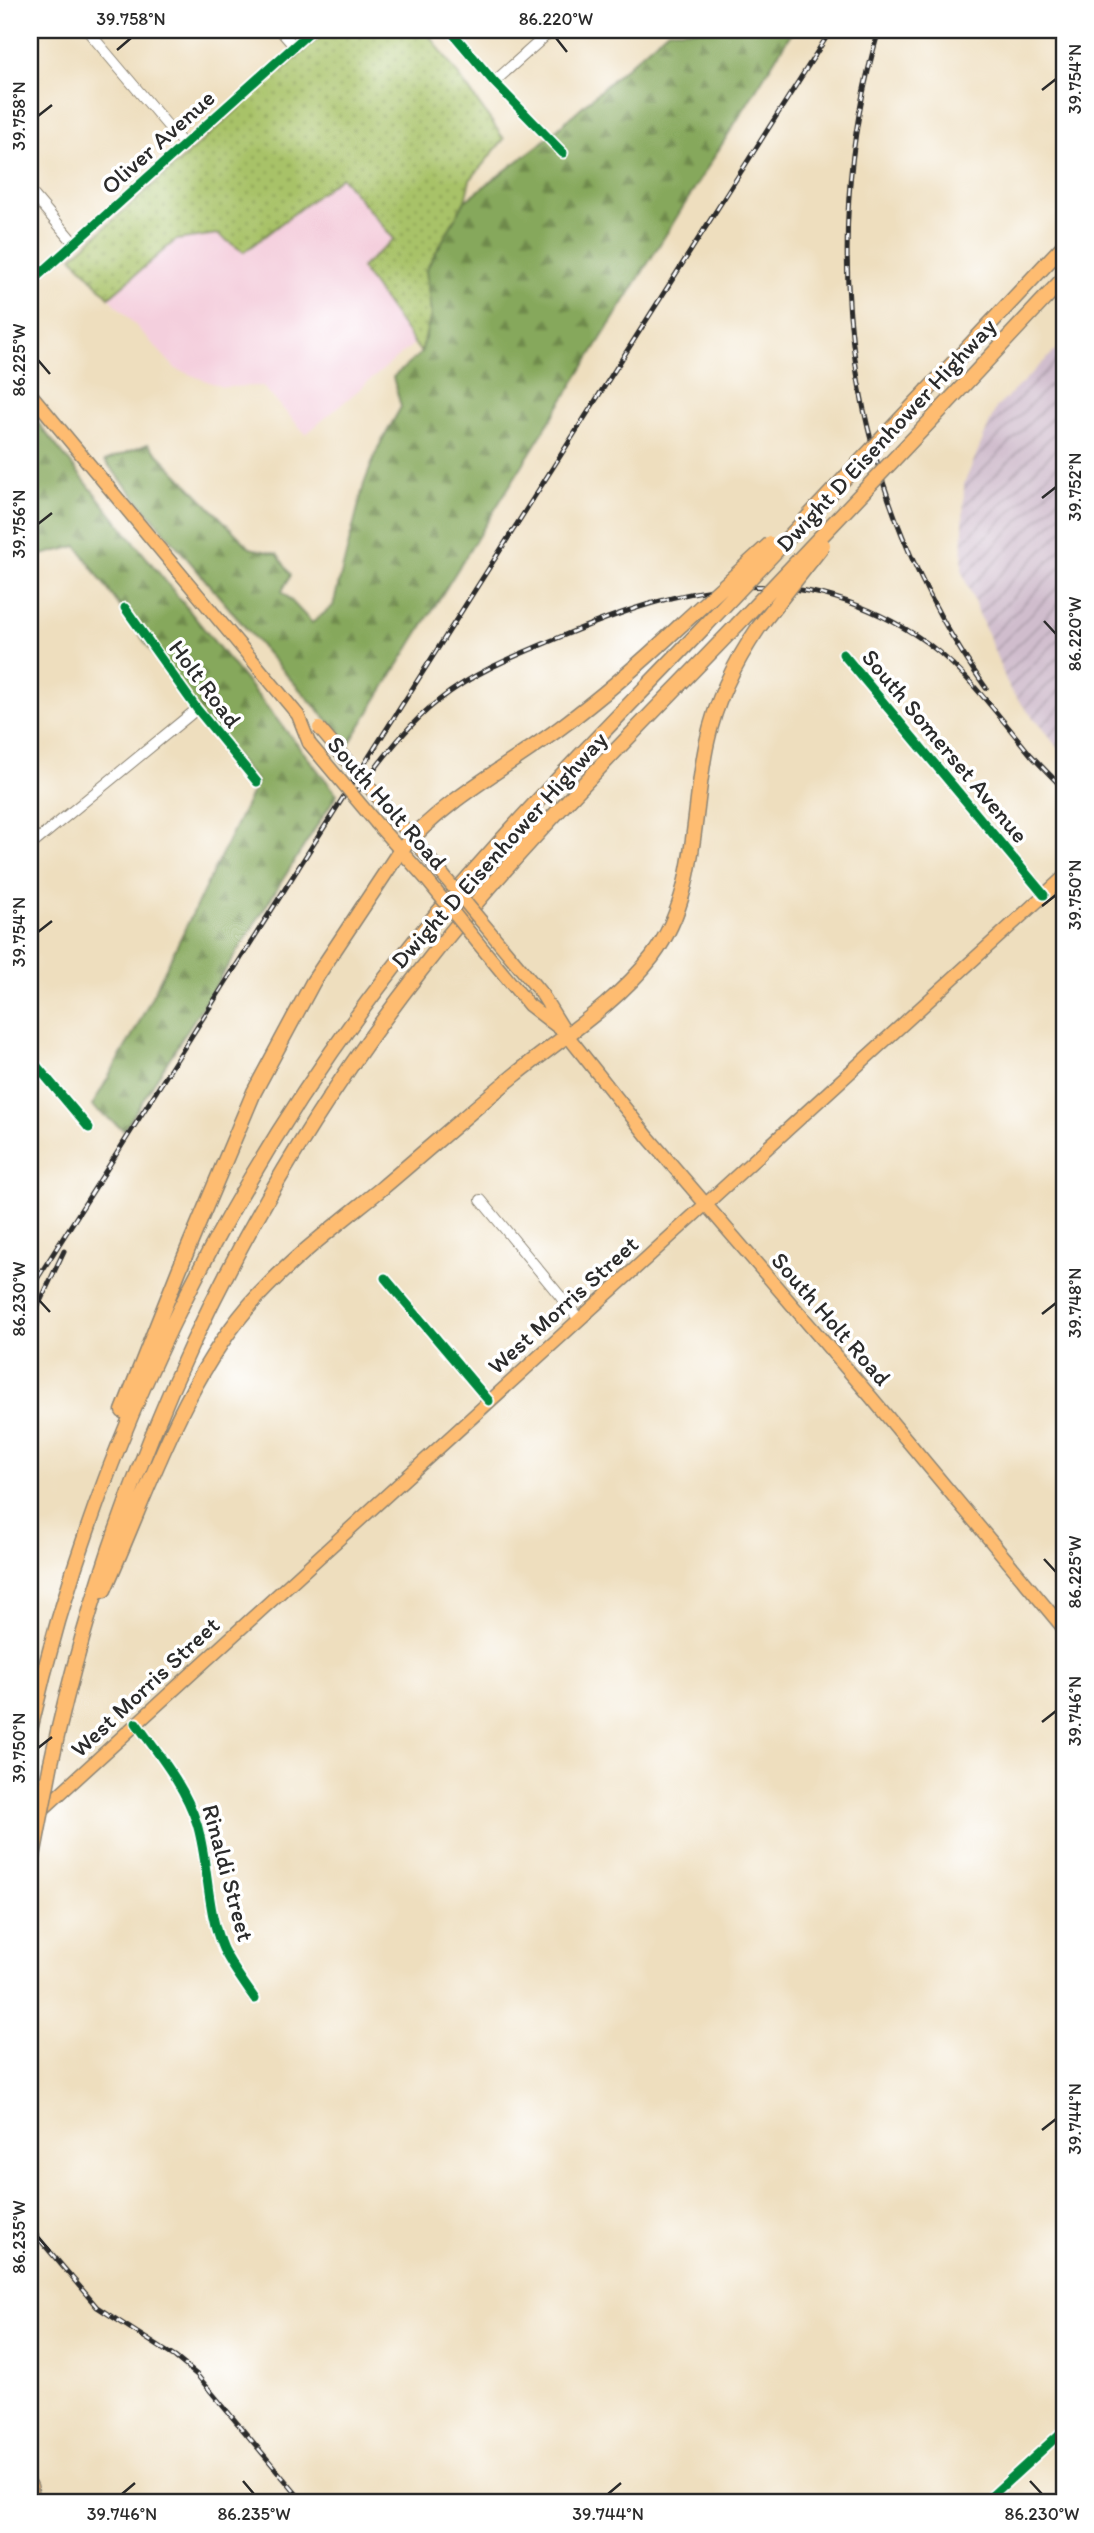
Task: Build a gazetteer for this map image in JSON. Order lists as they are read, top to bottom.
{
  "streets": {
    "highway": ["Dwight D Eisenhower Highway"],
    "main road": ["South Holt Road", "West Morris Street"],
    "street": [
      "Oliver Avenue",
      "Holt Road",
      "South Somerset Avenue",
      "Rinaldi Street"
    ]
  },
  "crossings": [
    ["South Somerset Avenue", "West Morris Street"],
    ["South Holt Road", "West Morris Street"],
    ["West Morris Street", "Rinaldi Street"]
  ],
  "coordinates": [
    "39.758°N",
    "86.220°W",
    "39.754°N",
    "86.225°W",
    "39.752°N",
    "39.756°N",
    "39.750°N",
    "86.230°W",
    "39.748°N",
    "39.746°N",
    "39.744°N",
    "86.235°W"
  ]
}
